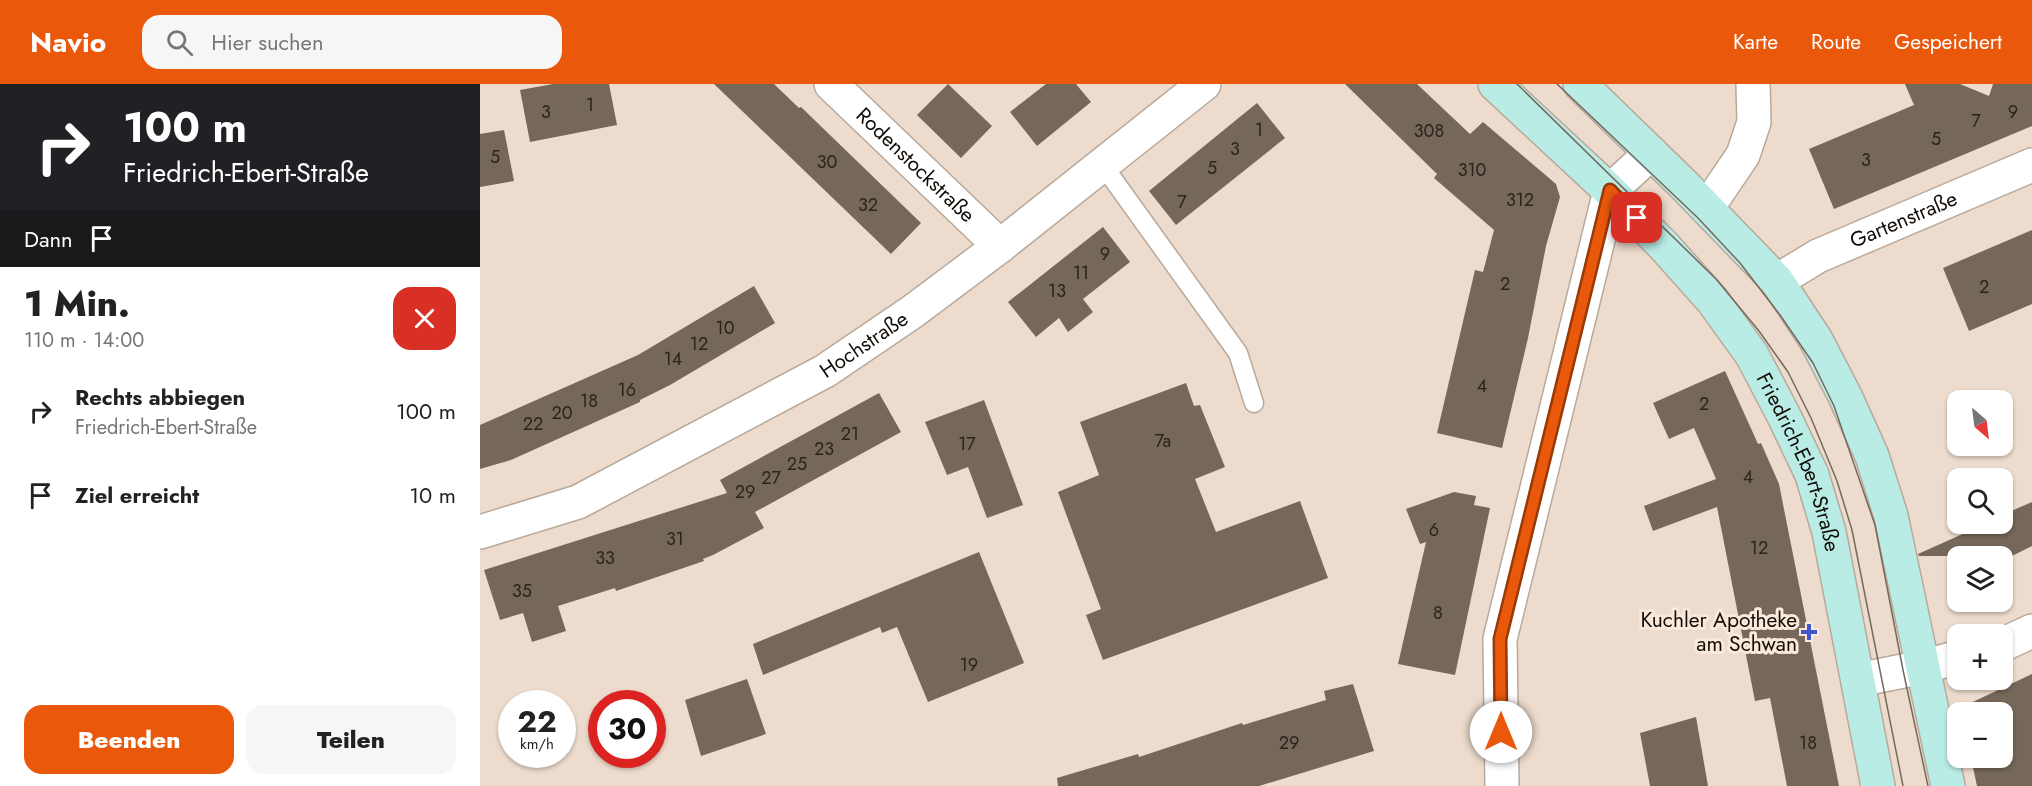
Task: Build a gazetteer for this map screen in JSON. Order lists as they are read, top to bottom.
{
  "streets": {
    "main road": ["Friedrich-Ebert-Straße"],
    "street": ["Rodenstockstraße", "Gartenstraße", "Hochstraße"]
  },
  "crossings": [
    ["Rodenstockstraße", "Hochstraße"]
  ],
  "places": {
    "health": ["Kuchler Apotheke am Schwan"]
  },
  "house_numbers": [
    "1",
    "3",
    "9",
    "7",
    "1",
    "308",
    "5",
    "3",
    "5",
    "3",
    "30",
    "5",
    "310",
    "312",
    "7",
    "32",
    "9",
    "11",
    "2",
    "2",
    "13",
    "10",
    "12",
    "14",
    "4",
    "16",
    "18",
    "2",
    "20",
    "22",
    "21",
    "7a",
    "17",
    "23",
    "25",
    "4",
    "27",
    "29",
    "6",
    "31",
    "12",
    "33",
    "35",
    "8",
    "19",
    "29",
    "18"
  ],
  "north": "bottom right",
  "page": {
    "header": "Navio",
    "search": "Hier suchen",
    "nav": ["Karte", "Route", "Gespeichert"],
    "turn": ["100 m", "Friedrich-Ebert-Straße"],
    "then": "Dann",
    "heading": ["1 Min.", "110 m · 14:00"],
    "list": [
      {
        "name": "Rechts abbiegen",
        "note": "Friedrich-Ebert-Straße",
        "value": "100 m"
      },
      {
        "name": "Ziel erreicht",
        "value": "10 m"
      }
    ],
    "map_buttons": ["+", "−"],
    "speed": "22 km/h",
    "limit": "30",
    "buttons": ["Beenden", "Teilen"]
  }
}
